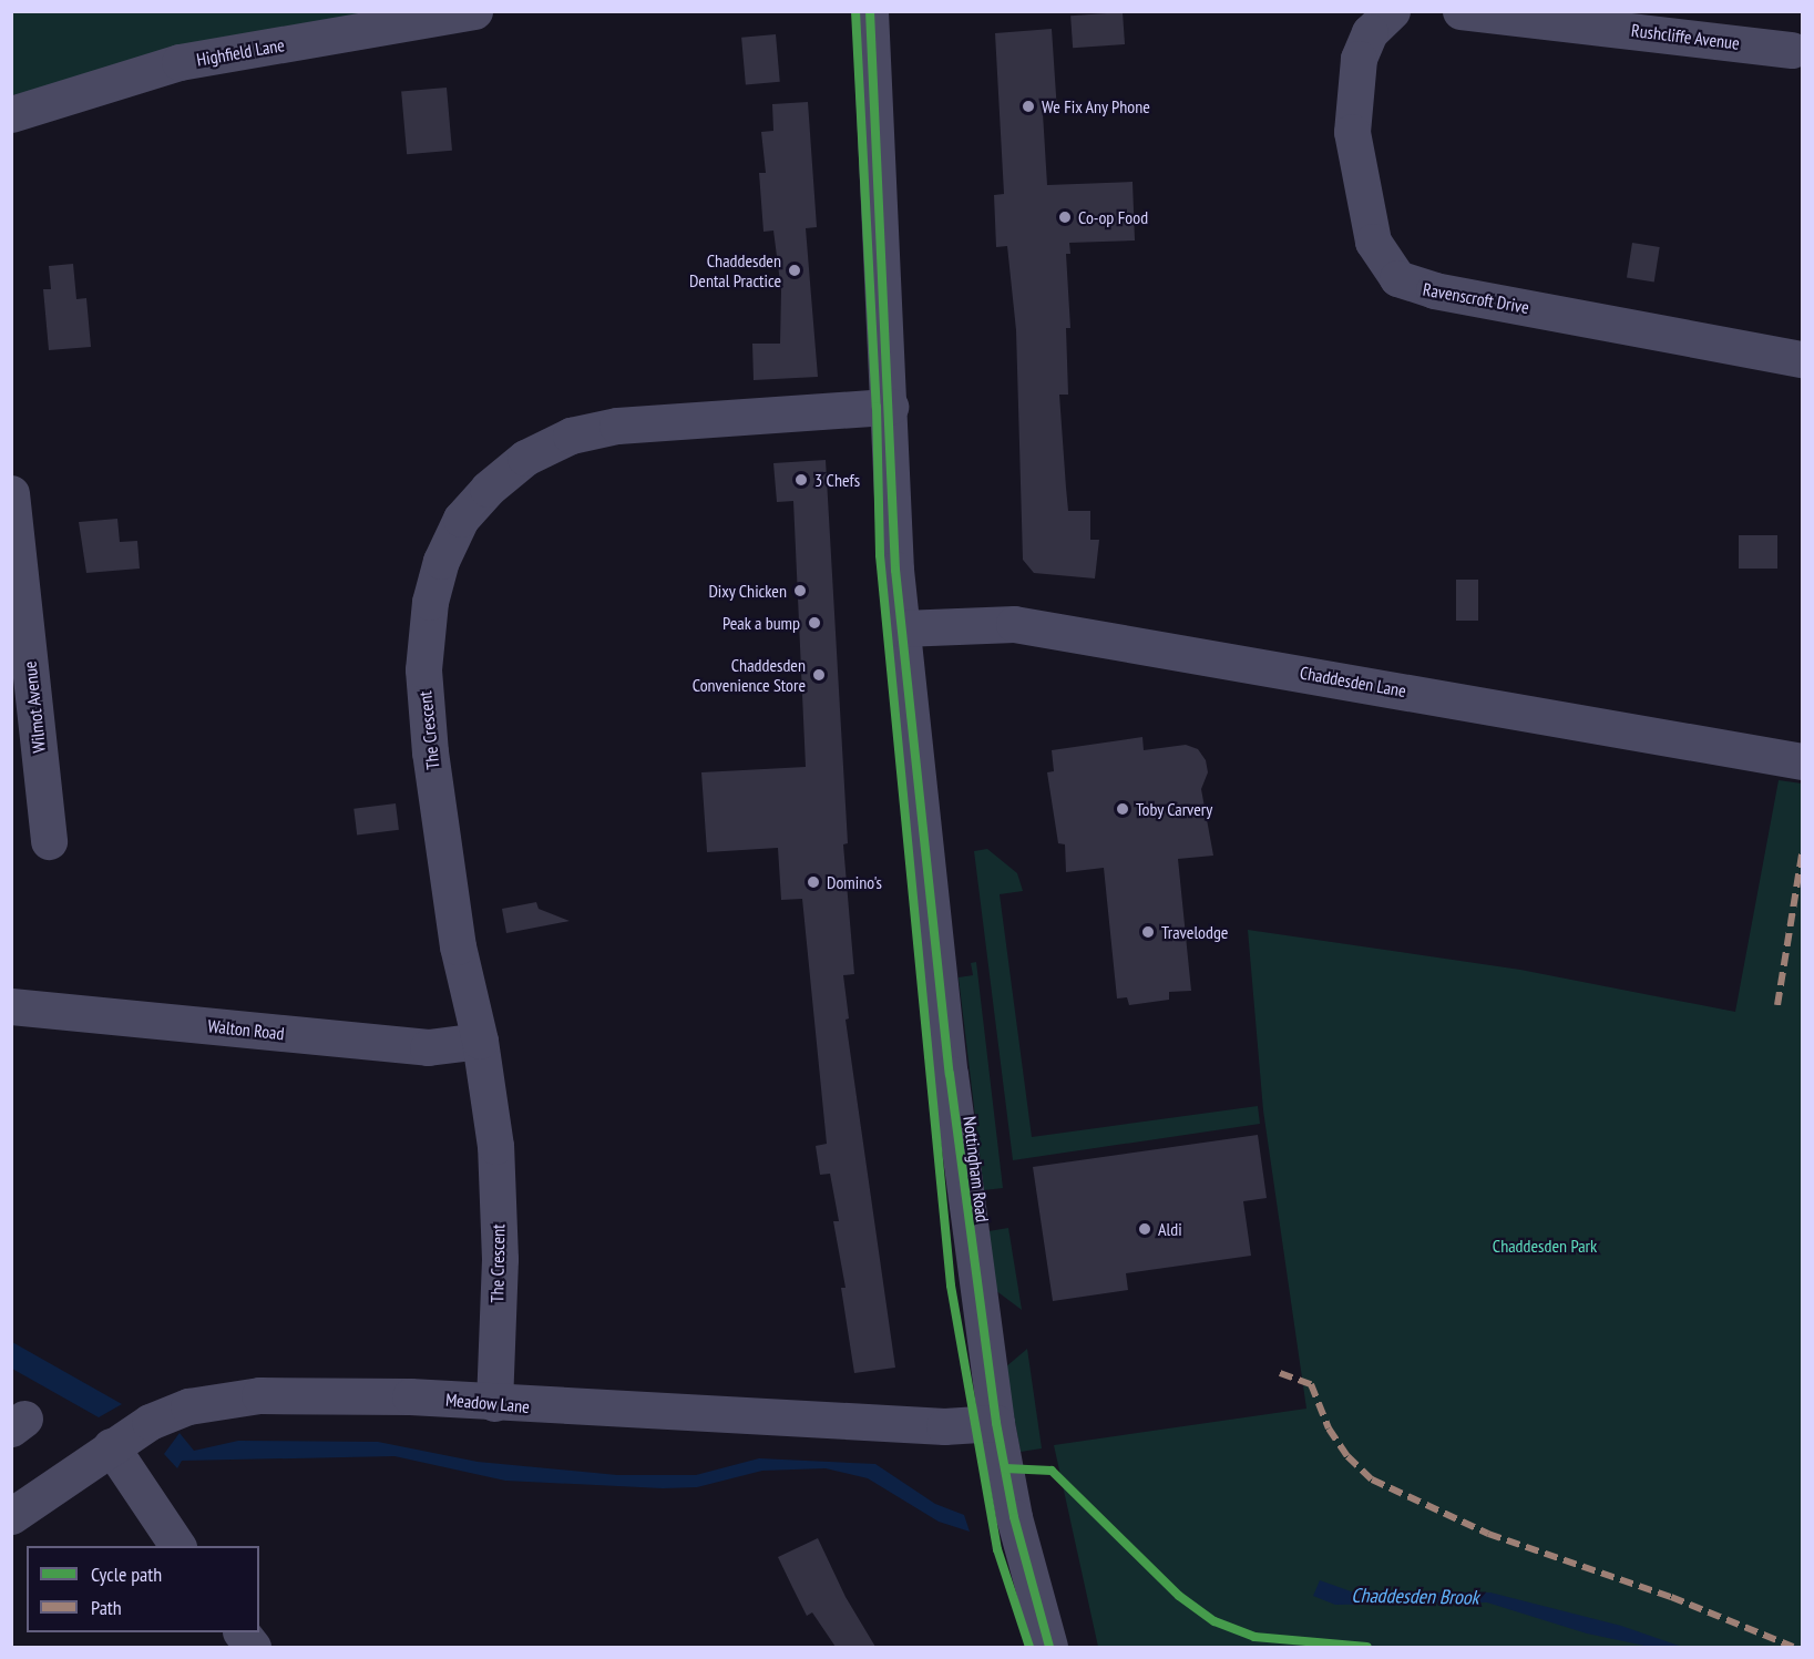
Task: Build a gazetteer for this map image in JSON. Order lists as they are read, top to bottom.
{
  "streets": {
    "street": [
      "Rushcliffe Avenue",
      "Highfield Lane",
      "Ravenscroft Drive",
      "Chaddesden Lane",
      "Wilmot Avenue",
      "The Crescent",
      "Walton Road",
      "Nottingham Road",
      "Meadow Lane"
    ]
  },
  "crossings": [
    ["Chaddesden Lane", "Nottingham Road"],
    ["The Crescent", "Walton Road"],
    ["The Crescent", "Nottingham Road"],
    ["The Crescent", "Meadow Lane"],
    ["Nottingham Road", "Meadow Lane"]
  ],
  "water": ["Chaddesden Brook"],
  "parks": ["Chaddesden Park"],
  "places": [
    "We Fix Any Phone",
    "Co-op Food",
    "Chaddesden Dental Practice",
    "3 Chefs",
    "Dixy Chicken",
    "Peak a bump",
    "Chaddesden Convenience Store",
    "Toby Carvery",
    "Domino's",
    "Travelodge",
    "Aldi"
  ],
  "legend": ["Cycle path", "Path"]
}
